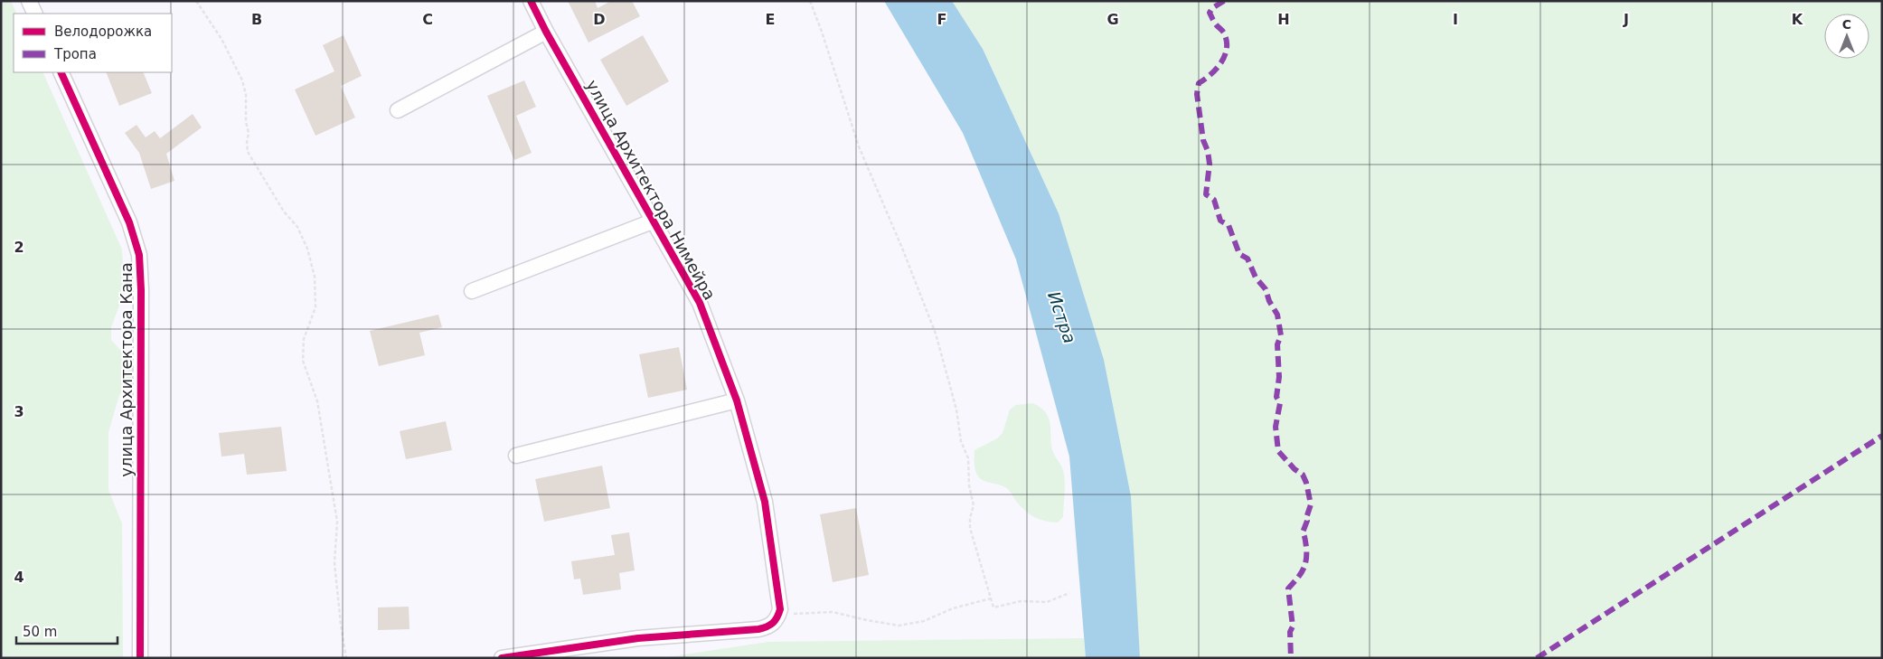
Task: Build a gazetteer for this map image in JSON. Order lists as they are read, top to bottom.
{
  "streets": {
    "street": ["улица Архитектора Нимейра", "улица Архитектора Кана"]
  },
  "water": ["Истра"],
  "legend": ["Велодорожка", "Тропа"],
  "scale_bar": "50 m",
  "north": "top",
  "grid": {
    "columns": [
      "B",
      "C",
      "D",
      "E",
      "F",
      "G",
      "H",
      "I",
      "J",
      "K"
    ],
    "rows": ["2", "3", "4"]
  }
}
